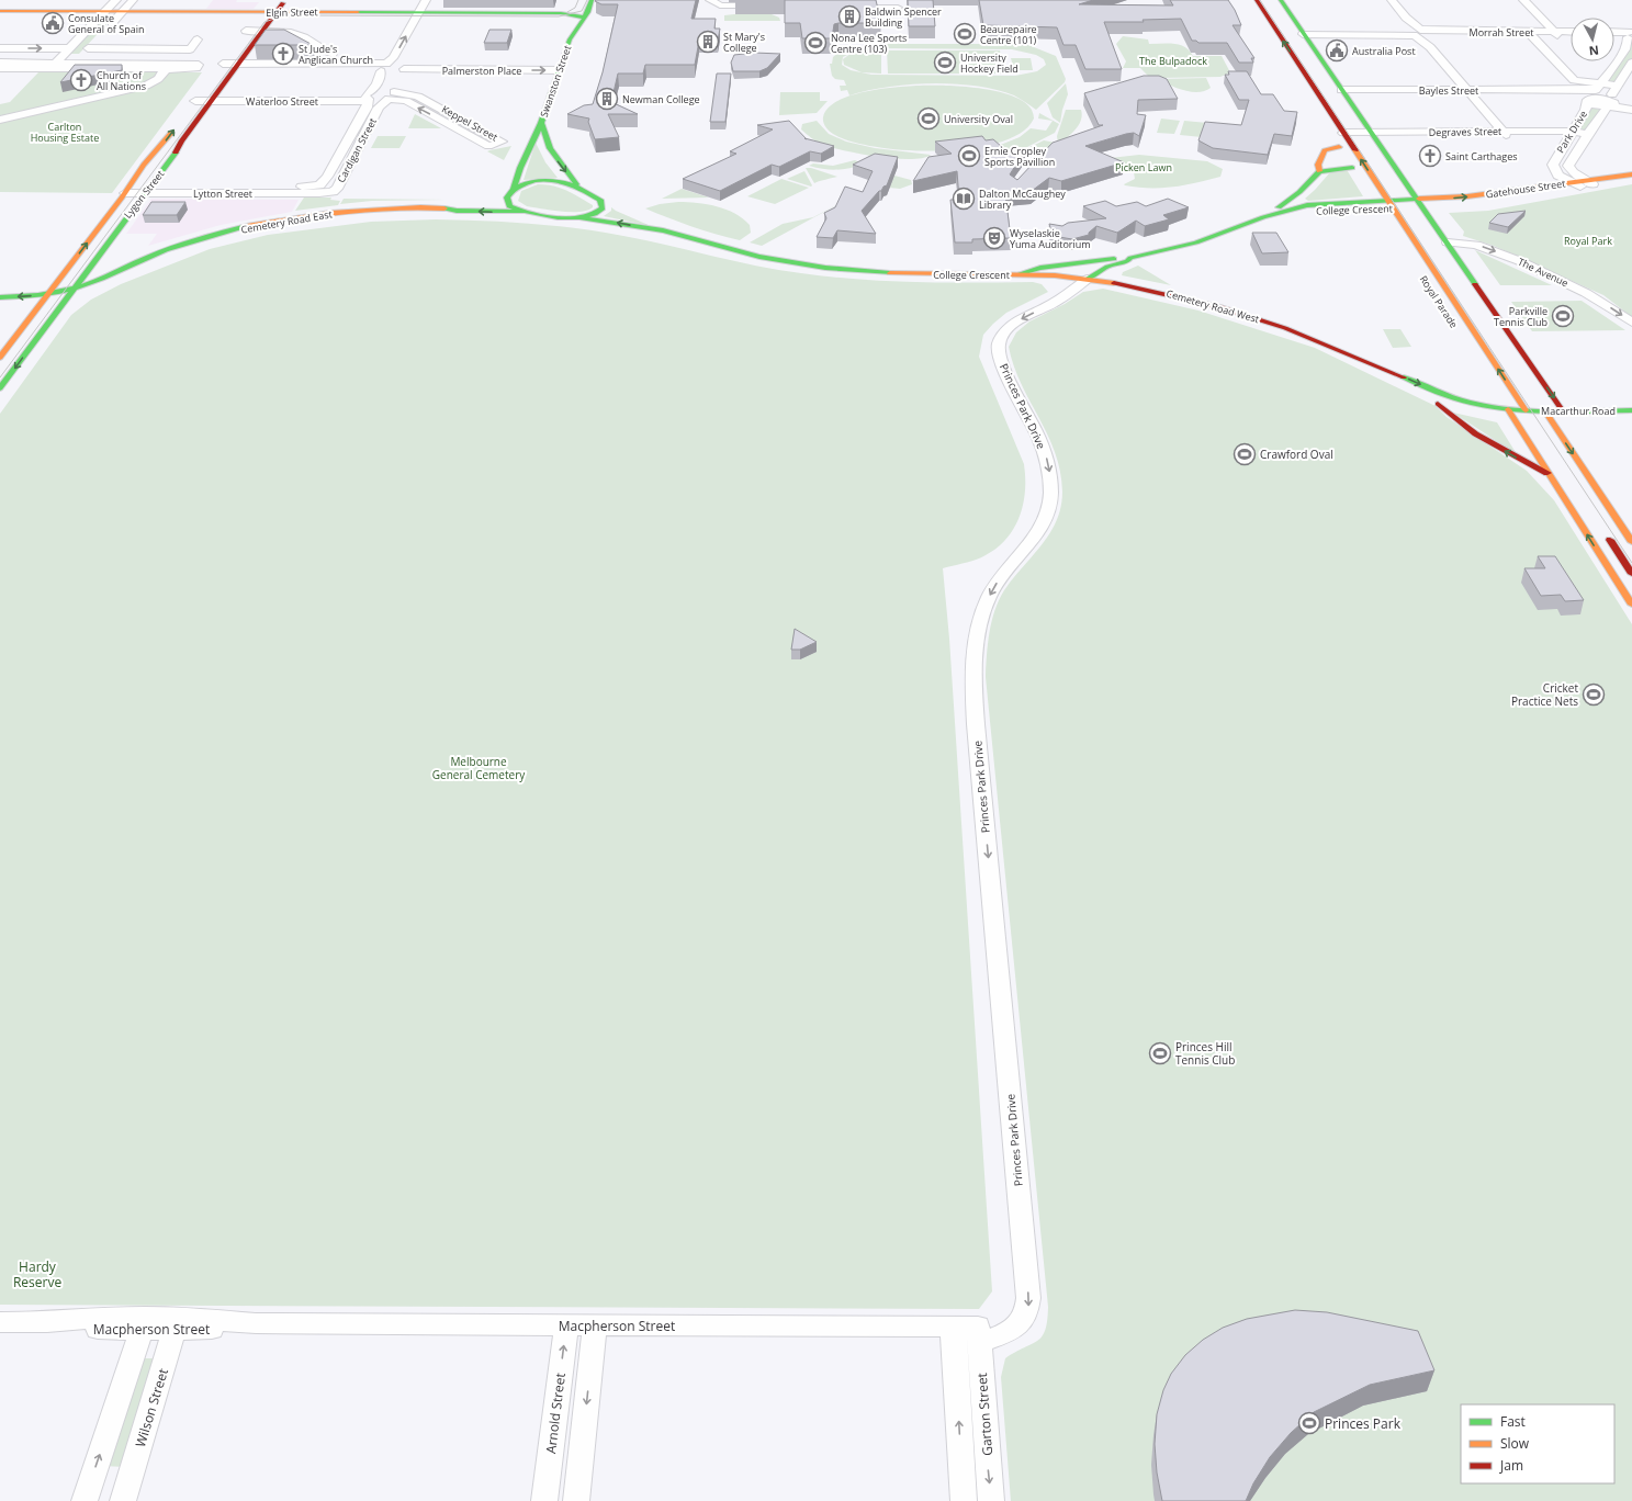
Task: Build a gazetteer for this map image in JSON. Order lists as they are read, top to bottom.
{
  "streets": {
    "main road": [
      "Elgin Street",
      "Swanston Street",
      "Bayles Street",
      "Gatehouse Street",
      "Lygon Street",
      "College Crescent",
      "Cemetery Road East",
      "Royal Parade",
      "Cemetery Road West",
      "Macarthur Road"
    ],
    "street": [
      "Morrah Street",
      "Palmerston Place",
      "Waterloo Street",
      "Keppel Street",
      "Degraves Street",
      "Park Drive",
      "Cardigan Street",
      "Lytton Street",
      "The Avenue",
      "Princes Park Drive",
      "Macpherson Street",
      "Wilson Street",
      "Arnold Street",
      "Garton Street"
    ]
  },
  "crossings": [
    ["Elgin Street", "Swanston Street"],
    ["Elgin Street", "Cardigan Street"],
    ["Elgin Street", "Lygon Street"],
    ["Palmerston Place", "Swanston Street"],
    ["Palmerston Place", "Waterloo Street"],
    ["Palmerston Place", "Keppel Street"],
    ["Palmerston Place", "Cardigan Street"],
    ["Swanston Street", "Cemetery Road East"],
    ["Bayles Street", "Park Drive"],
    ["Bayles Street", "Royal Parade"],
    ["Waterloo Street", "Keppel Street"],
    ["Waterloo Street", "Cardigan Street"],
    ["Waterloo Street", "Lygon Street"],
    ["Keppel Street", "Cardigan Street"],
    ["Degraves Street", "Park Drive"],
    ["Degraves Street", "Royal Parade"],
    ["Park Drive", "Gatehouse Street"],
    ["Cardigan Street", "Lytton Street"],
    ["Gatehouse Street", "College Crescent"],
    ["Lytton Street", "Lygon Street"],
    ["Lygon Street", "Cemetery Road East"],
    ["College Crescent", "Cemetery Road East"],
    ["College Crescent", "Royal Parade"],
    ["College Crescent", "Cemetery Road West"],
    ["College Crescent", "Princes Park Drive"],
    ["Royal Parade", "Cemetery Road West"],
    ["Royal Parade", "Macarthur Road"],
    ["Cemetery Road West", "Princes Park Drive"],
    ["Cemetery Road West", "Macarthur Road"],
    ["Princes Park Drive", "Macpherson Street"],
    ["Princes Park Drive", "Garton Street"],
    ["Macpherson Street", "Wilson Street"],
    ["Macpherson Street", "Arnold Street"],
    ["Macpherson Street", "Garton Street"]
  ],
  "one_way": ["Palmerston Place", "The Avenue", "Princes Park Drive"],
  "parks": [
    "The Bulpadock",
    "Carlton Housing Estate",
    "Picken Lawn",
    "Royal Park",
    "Melbourne General Cemetery",
    "Hardy Reserve"
  ],
  "places": {
    "building": ["Baldwin Spencer Building", "St Mary's College", "Newman College"],
    "public building": ["Consulate General of Spain", "Australia Post"],
    "sports": [
      "Beaurepaire Centre (101)",
      "Nona Lee Sports Centre (103)",
      "University Hockey Field",
      "University Oval",
      "Ernie Cropley Sports Pavillion",
      "Parkville Tennis Club",
      "Crawford Oval",
      "Cricket Practice Nets",
      "Princes Hill Tennis Club",
      "Princes Park"
    ],
    "church": ["St Jude's Anglican Church", "Church of All Nations", "Saint Carthages"],
    "library": ["Dalton McCaughey Library"],
    "theatre": ["Wyselaskie Yuma Auditorium"]
  },
  "legend": ["Fast", "Slow", "Jam"],
  "north": "bottom"
}
